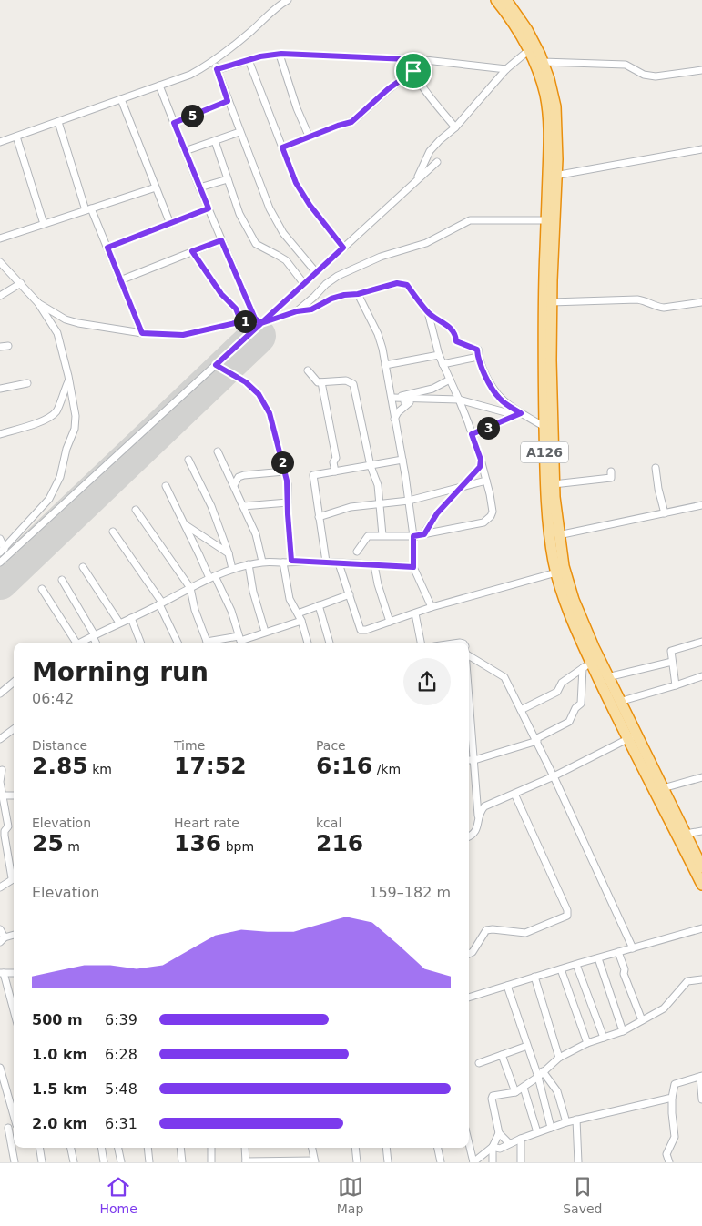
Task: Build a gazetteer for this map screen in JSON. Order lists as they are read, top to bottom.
{
  "streets": {
    "highway": ["A126"]
  },
  "page": {
    "pins": [
      "5",
      "1",
      "3",
      "2"
    ],
    "heading": ["Morning run", "06:42"],
    "stats": [
      ["Distance", "2.85 km"],
      ["Time", "17:52"],
      ["Pace", "6:16 /km"],
      ["Elevation", "25 m"],
      ["Heart rate", "136 bpm"],
      ["kcal", "216"]
    ],
    "chart": ["Elevation", "159–182 m"],
    "list": [
      {
        "name": "500 m",
        "note": "6:39"
      },
      {
        "name": "1.0 km",
        "note": "6:28"
      },
      {
        "name": "1.5 km",
        "note": "5:48"
      },
      {
        "name": "2.0 km",
        "note": "6:31"
      }
    ],
    "tabs": ["Home", "Map", "Saved"]
  }
}
